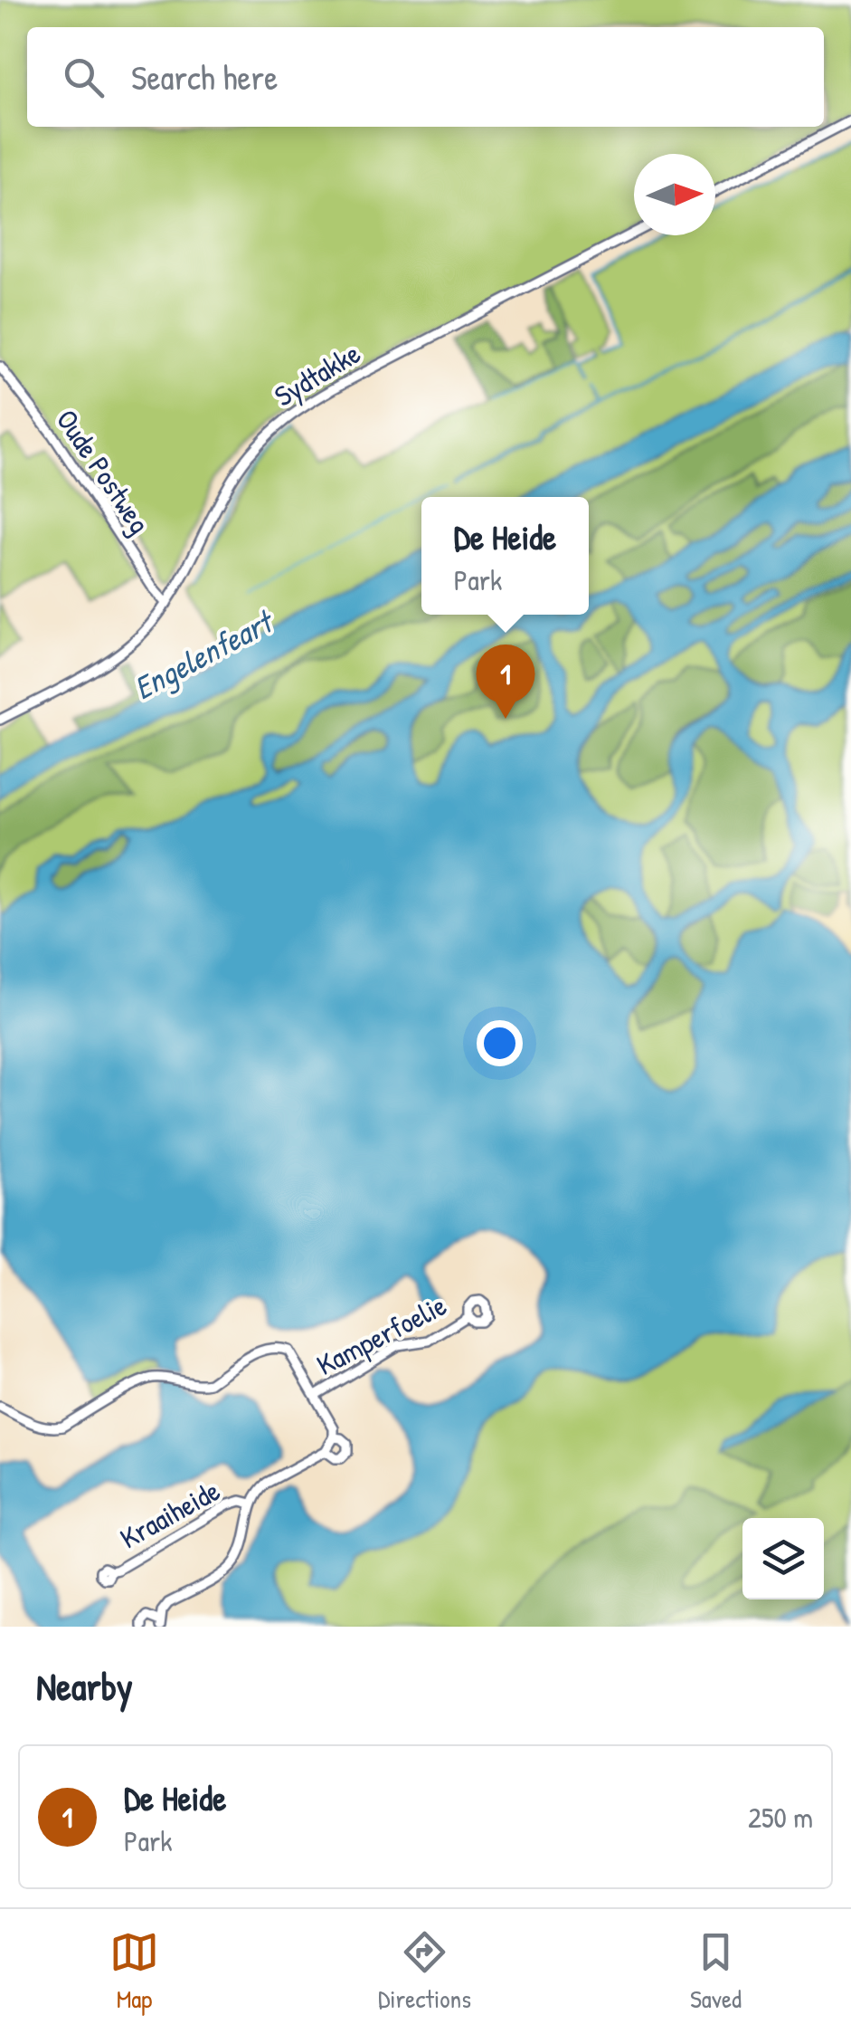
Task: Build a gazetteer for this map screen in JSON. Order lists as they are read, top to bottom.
{
  "streets": {
    "street": [
      "Sydtakke",
      "Oude Postweg",
      "Kamperfoelie",
      "Kraaiheide"
    ]
  },
  "crossings": [
    ["Sydtakke", "Oude Postweg"]
  ],
  "water": ["Engelenfeart"],
  "north": "right",
  "page": {
    "search": "Search here",
    "popup": ["De Heide", "Park"],
    "pins": "1",
    "heading": "Nearby",
    "list": [
      {
        "mark": "1",
        "name": "De Heide",
        "note": "Park",
        "value": "250 m"
      }
    ],
    "nav": ["Map", "Directions", "Saved"]
  }
}
